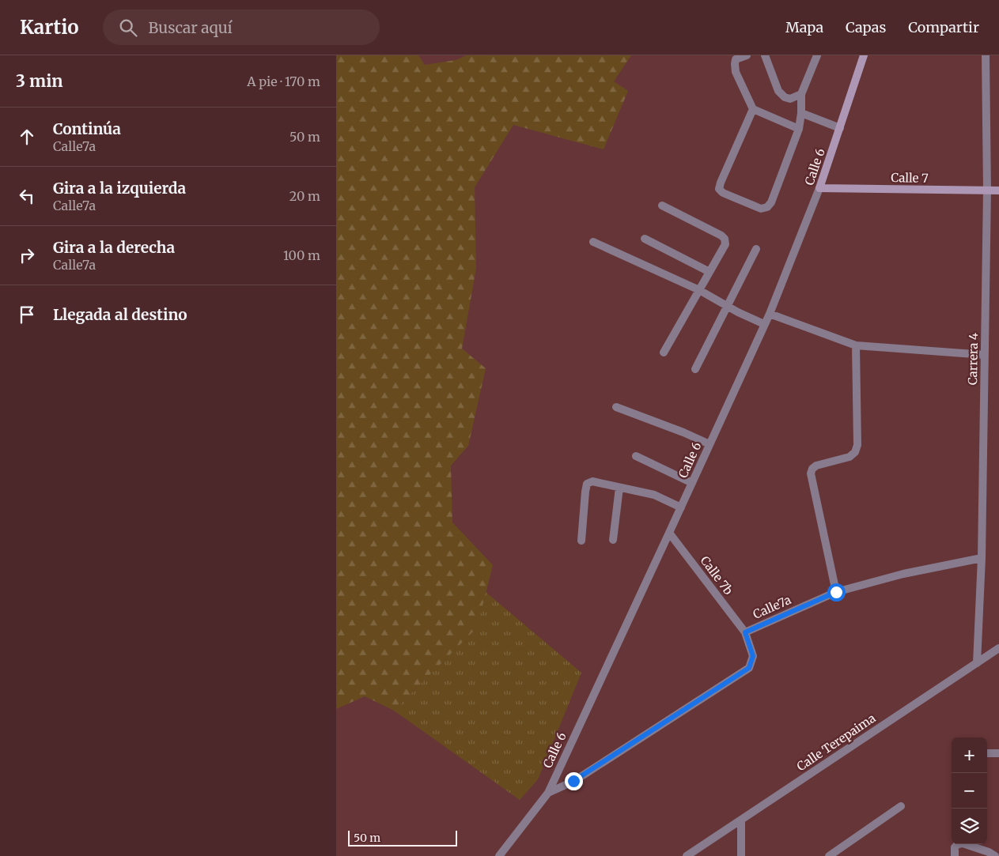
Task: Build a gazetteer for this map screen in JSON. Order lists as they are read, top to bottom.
{
  "streets": {
    "street": [
      "Calle 6",
      "Calle 7",
      "Carrera 4",
      "Calle 7b",
      "Calle7a",
      "Calle Terepaima"
    ]
  },
  "crossings": [
    ["Calle 6", "Calle 7"],
    ["Calle 6", "Calle 7b"],
    ["Calle 6", "Calle7a"],
    ["Calle 7", "Carrera 4"],
    ["Carrera 4", "Calle7a"],
    ["Carrera 4", "Calle Terepaima"],
    ["Calle 7b", "Calle7a"]
  ],
  "scale_bar": "50 m",
  "page": {
    "header": "Kartio",
    "search": "Buscar aquí",
    "nav": ["Mapa", "Capas", "Compartir"],
    "heading": ["3 min", "A pie · 170 m"],
    "list": [
      ["Continúa", "Calle7a", "50 m"],
      ["Gira a la izquierda", "Calle7a", "20 m"],
      ["Gira a la derecha", "Calle7a", "100 m"],
      "Llegada al destino"
    ],
    "map_buttons": ["+", "−"],
    "scale": "50 m"
  }
}
